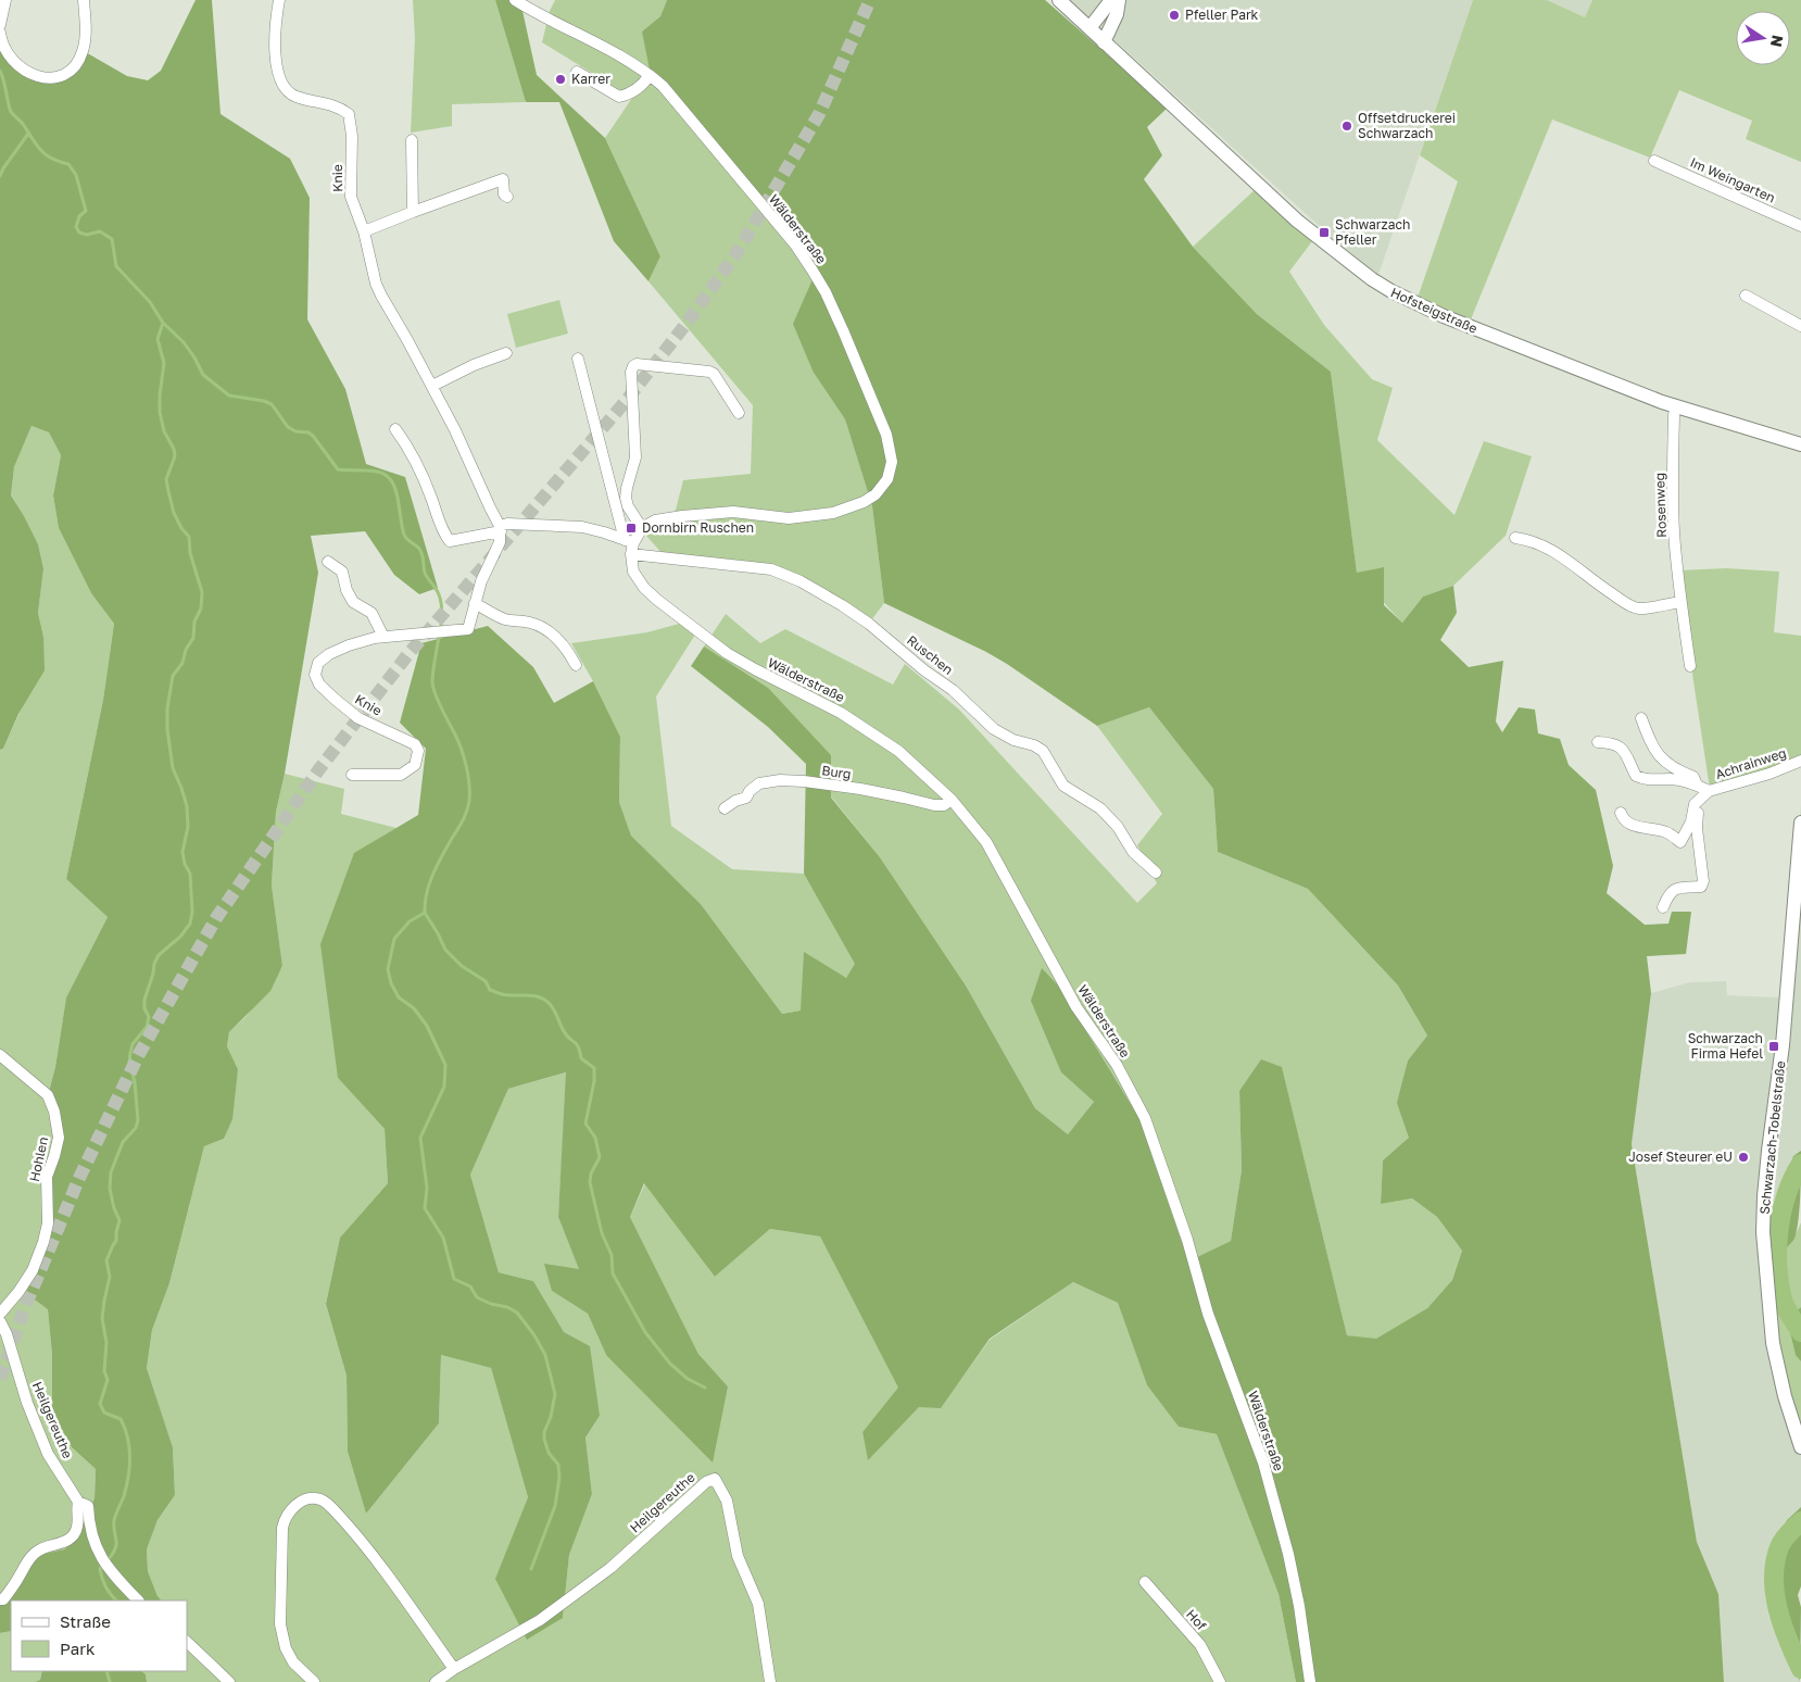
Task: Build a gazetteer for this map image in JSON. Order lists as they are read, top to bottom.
{
  "streets": {
    "main road": ["Hofsteigstraße", "Schwarzach-Tobelstraße"],
    "street": [
      "Knie",
      "Im Weingarten",
      "Wälderstraße",
      "Rosenweg",
      "Ruschen",
      "Achrainweg",
      "Burg",
      "Hohlen",
      "Heilgereuthe",
      "Hof"
    ]
  },
  "crossings": [
    ["Wälderstraße", "Ruschen"],
    ["Wälderstraße", "Burg"],
    ["Hofsteigstraße", "Rosenweg"]
  ],
  "places": {
    "other": [
      "Pfeller Park",
      "Karrer",
      "Offsetdruckerei Schwarzach",
      "Josef Steurer eU"
    ],
    "transit": ["Schwarzach Pfeller", "Dornbirn Ruschen", "Schwarzach Firma Hefel"]
  },
  "legend": ["Straße", "Park"],
  "north": "right"
}
